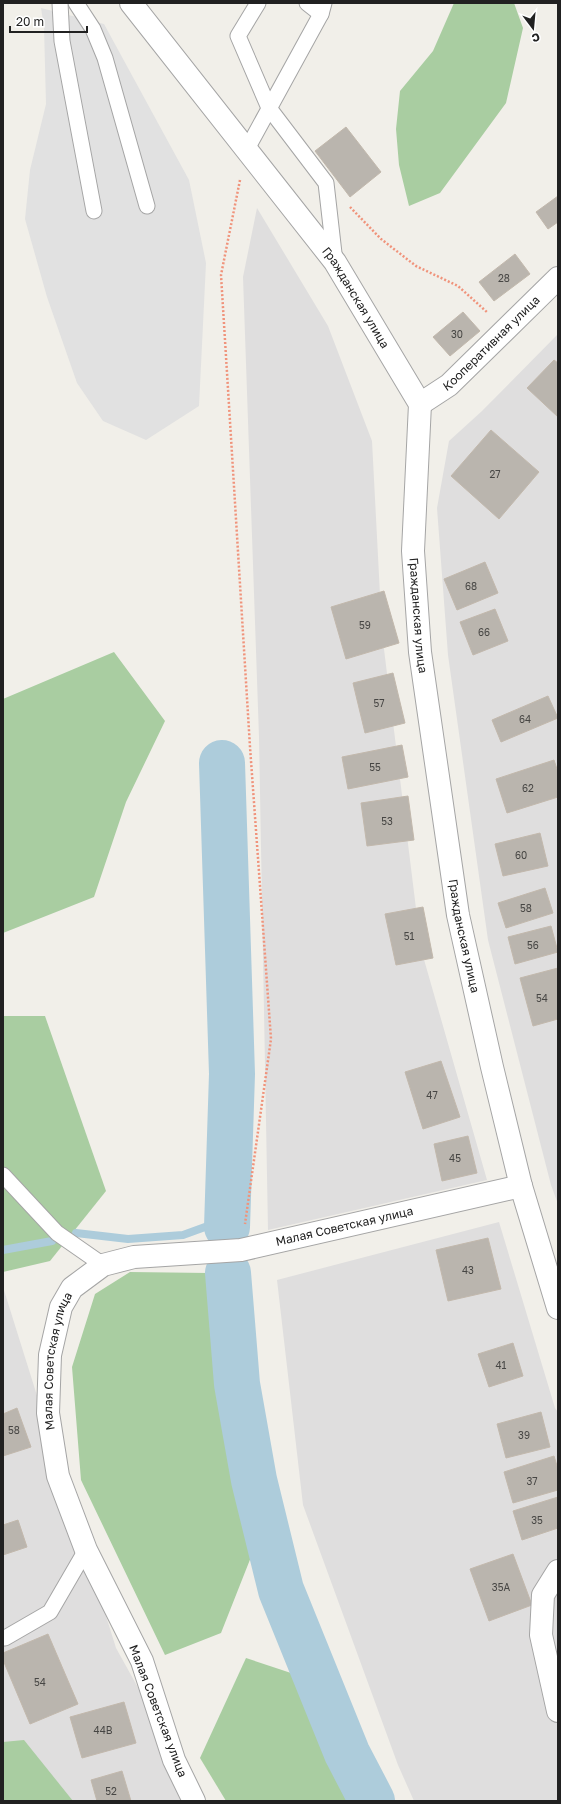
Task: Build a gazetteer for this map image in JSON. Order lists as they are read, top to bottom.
{
  "streets": {
    "street": ["Гражданская улица", "Кооперативная улица", "Малая Советская улица"]
  },
  "crossings": [
    ["Гражданская улица", "Кооперативная улица"],
    ["Гражданская улица", "Малая Советская улица"]
  ],
  "house_numbers": [
    "28",
    "30",
    "27",
    "68",
    "59",
    "66",
    "57",
    "64",
    "55",
    "62",
    "53",
    "60",
    "58",
    "51",
    "56",
    "54",
    "47",
    "45",
    "43",
    "41",
    "58",
    "39",
    "37",
    "35",
    "35А",
    "54",
    "44В",
    "52"
  ],
  "scale_bar": "20 m",
  "north": "bottom"
}
